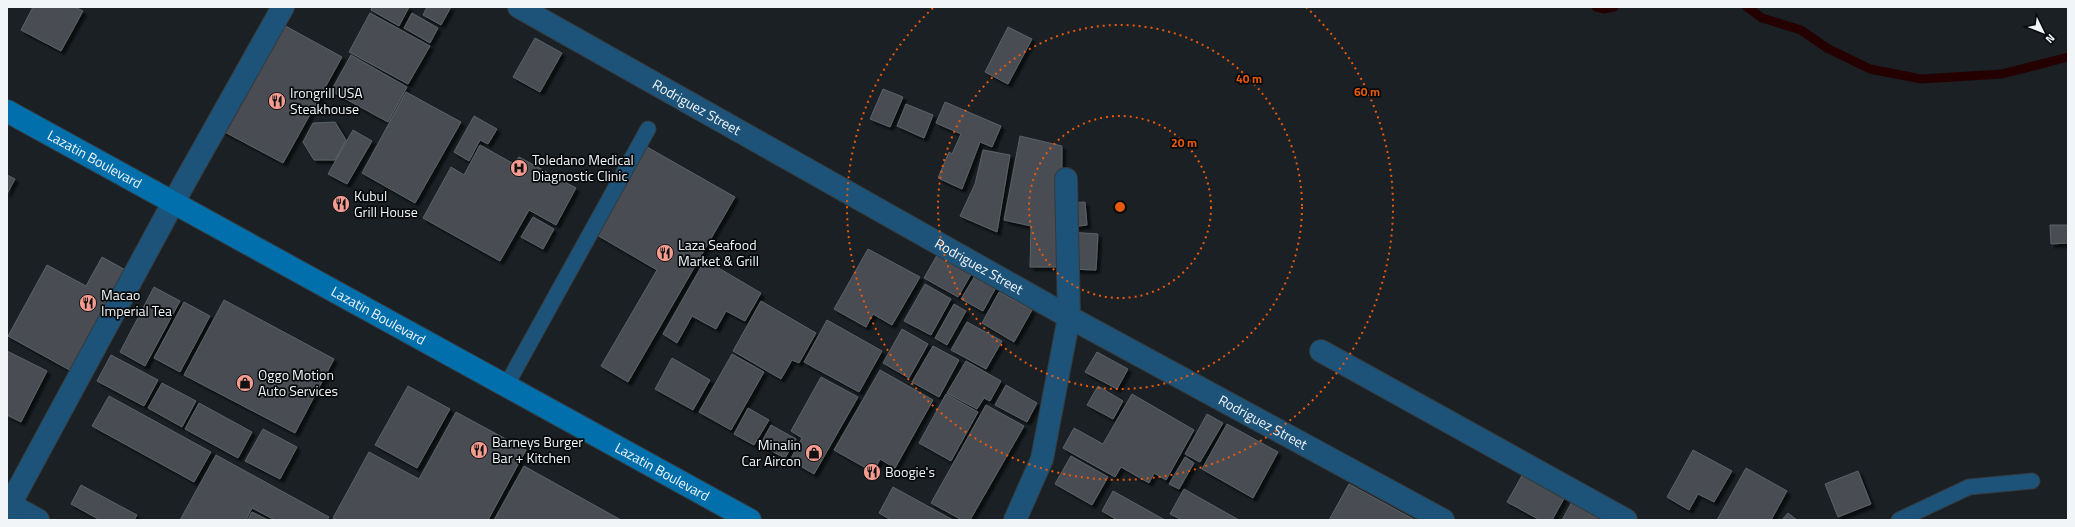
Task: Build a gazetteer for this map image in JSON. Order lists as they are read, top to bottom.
{
  "streets": {
    "main road": ["Lazatin Boulevard"],
    "street": ["Rodriguez Street"]
  },
  "places": {
    "restaurant": [
      "Irongrill USA Steakhouse",
      "Kubul Grill House",
      "Laza Seafood Market & Grill",
      "Macao Imperial Tea",
      "Barneys Burger Bar + Kitchen",
      "Boogie's"
    ],
    "hospital": ["Toledano Medical Diagnostic Clinic"],
    "shop": ["Oggo Motion Auto Services", "Minalin Car Aircon"]
  },
  "north": "bottom right",
  "rings": ["40 m", "60 m", "20 m"]
}
